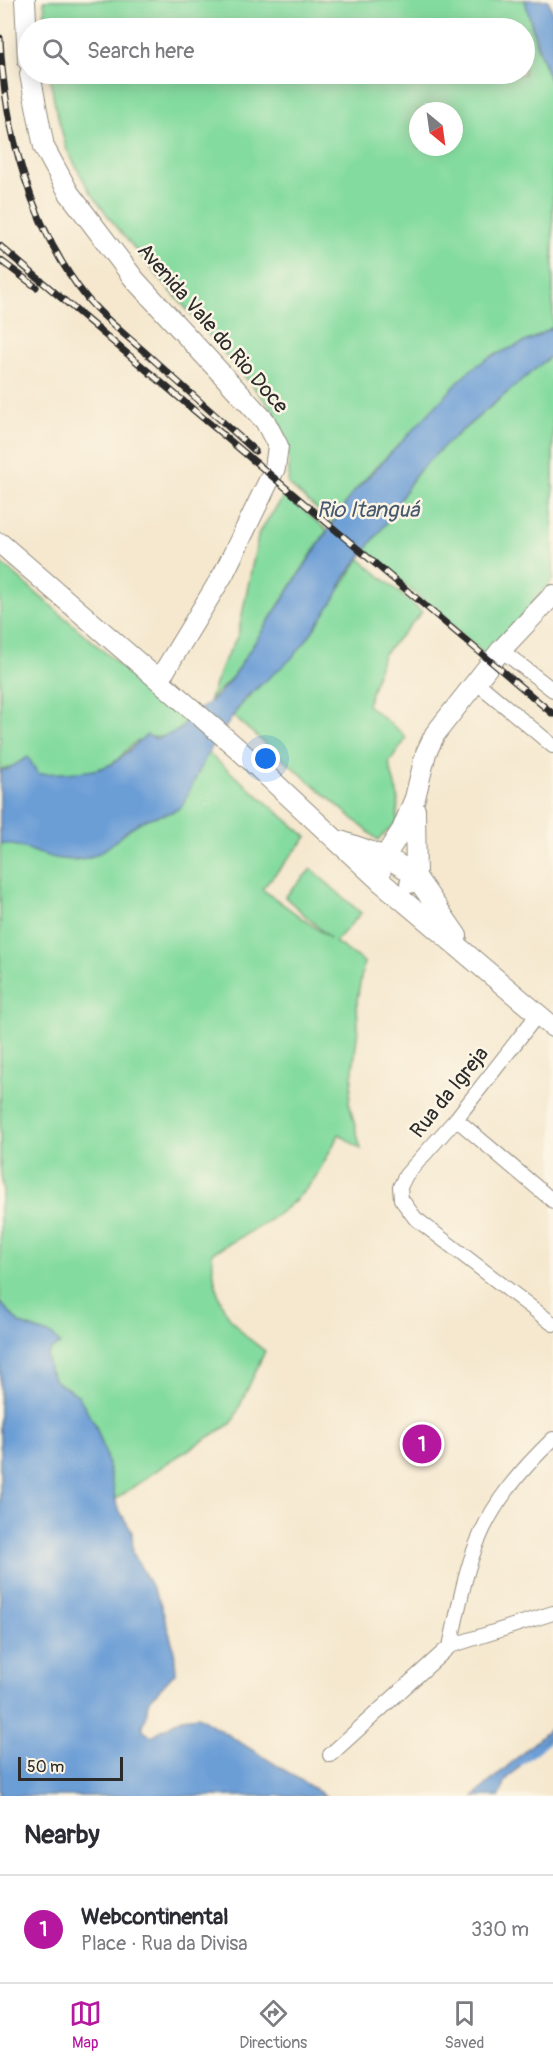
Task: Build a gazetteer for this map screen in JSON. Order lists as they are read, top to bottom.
{
  "streets": {
    "street": ["Avenida Vale do Rio Doce", "Rua da Igreja"]
  },
  "water": ["Rio Itanguá"],
  "scale_bar": "50 m",
  "north": "bottom right",
  "page": {
    "search": "Search here",
    "pins": "1",
    "scale": "50 m",
    "heading": "Nearby",
    "list": [
      {
        "mark": "1",
        "name": "Webcontinental",
        "note": "Place · Rua da Divisa",
        "value": "330 m"
      }
    ],
    "nav": ["Map", "Directions", "Saved"]
  }
}
